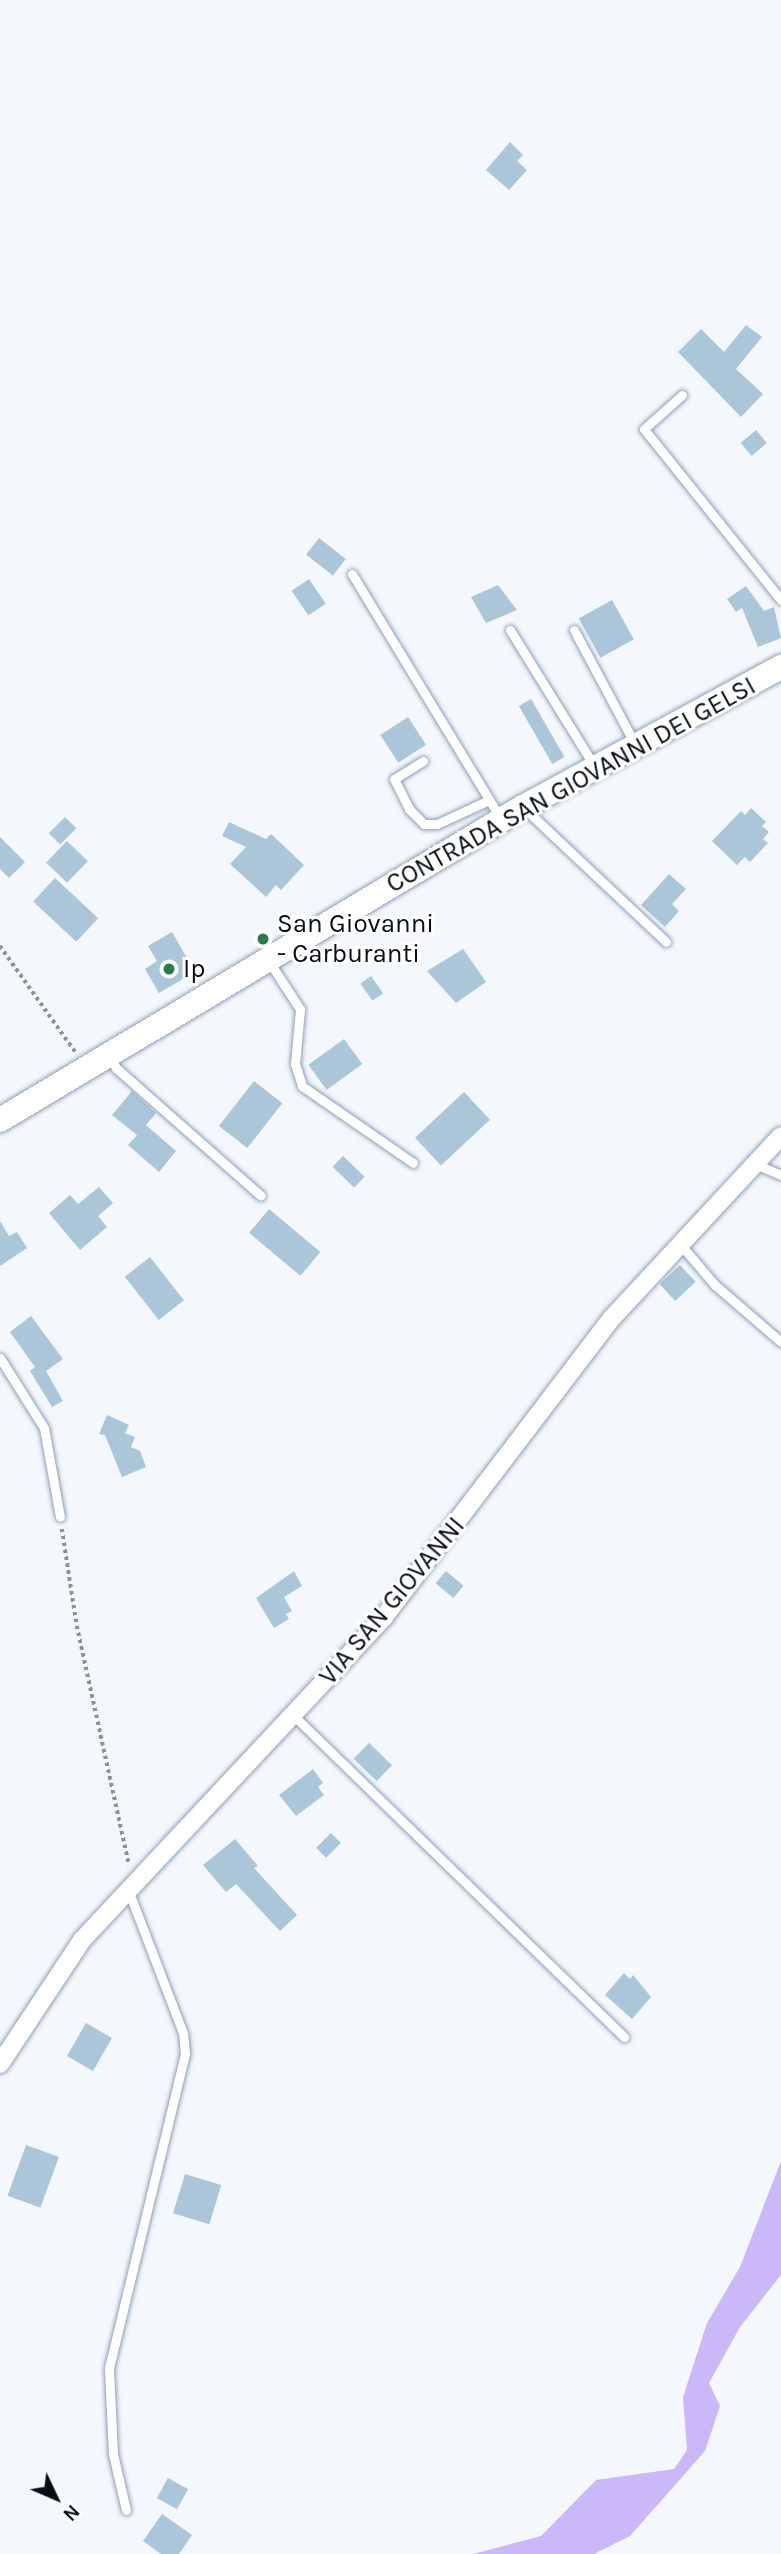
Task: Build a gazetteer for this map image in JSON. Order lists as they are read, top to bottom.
{
  "streets": {
    "main road": ["CONTRADA SAN GIOVANNI DEI GELSI"],
    "street": ["VIA SAN GIOVANNI"]
  },
  "places": ["San Giovanni - Carburanti", "Ip"],
  "north": "bottom right"
}
